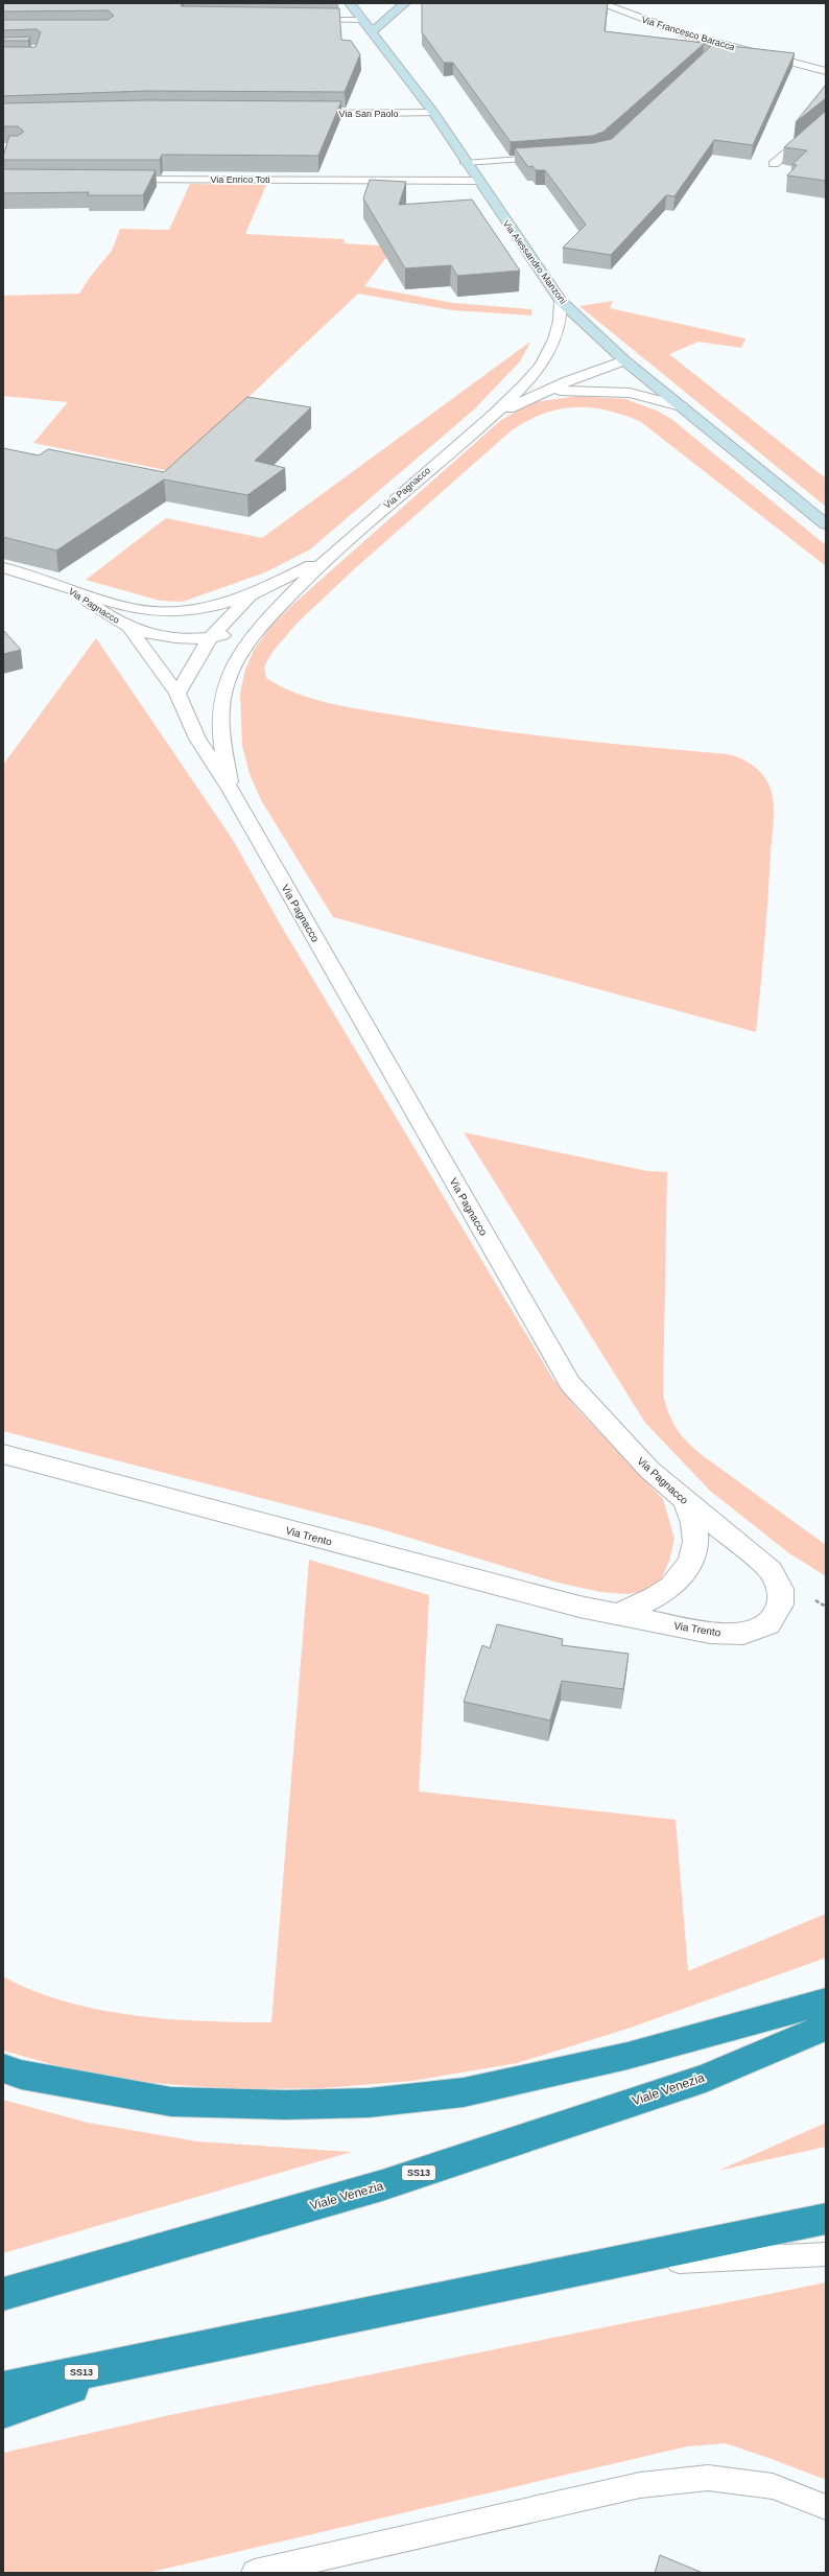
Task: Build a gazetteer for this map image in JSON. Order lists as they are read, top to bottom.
{
  "streets": {
    "highway": ["Viale Venezia", "SS13"],
    "street": [
      "Via Francesco Baracca",
      "Via San Paolo",
      "Via Enrico Toti",
      "Via Alessandro Manzoni",
      "Via Pagnacco",
      "Via Trento"
    ]
  },
  "crossings": [
    ["Via San Paolo", "Via Alessandro Manzoni"],
    ["Via Enrico Toti", "Via Alessandro Manzoni"],
    ["Via Alessandro Manzoni", "Via Pagnacco"],
    ["Via Pagnacco", "Via Trento"]
  ]
}
